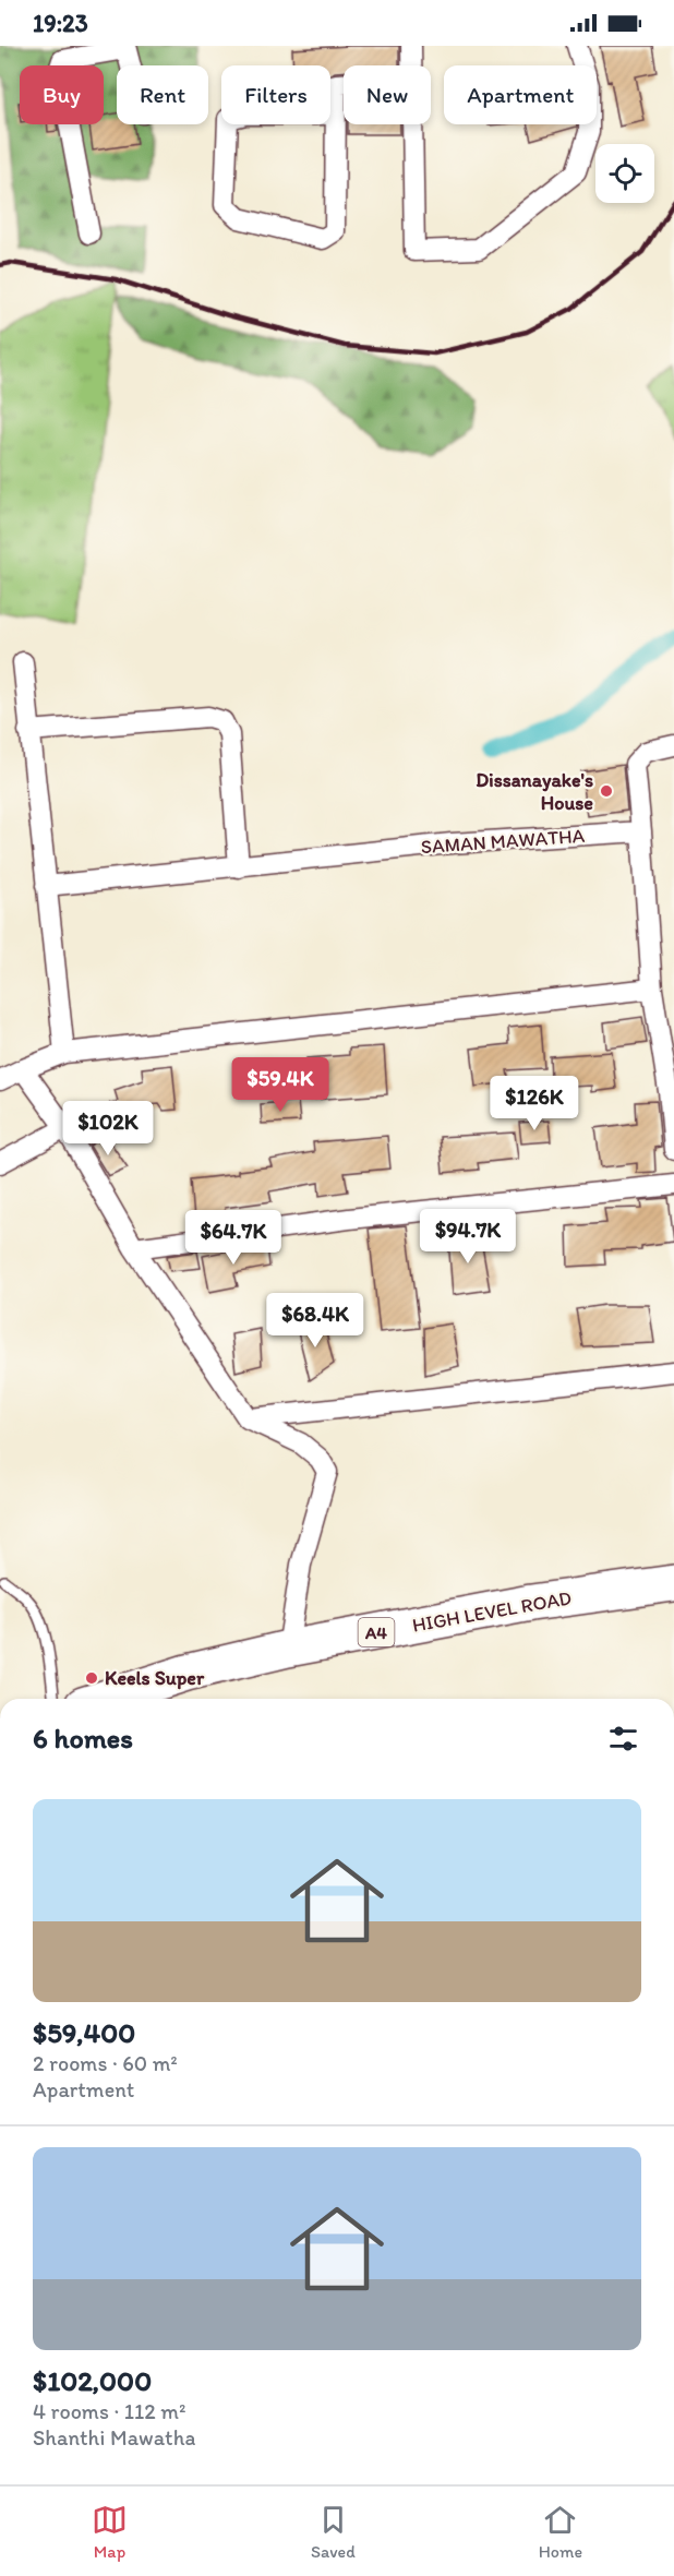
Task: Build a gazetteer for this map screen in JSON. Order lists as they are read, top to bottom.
{
  "streets": {
    "highway": ["HIGH LEVEL ROAD", "A4"],
    "street": ["SAMAN MAWATHA"]
  },
  "places": ["Dissanayake's House", "Keels Super"],
  "page": {
    "status": "19:23",
    "chip": [
      "Buy",
      "Rent",
      "Filters",
      "New",
      "Apartment"
    ],
    "price": [
      "$59.4K",
      "$126K",
      "$102K",
      "$94.7K",
      "$64.7K",
      "$68.4K"
    ],
    "heading": "6 homes",
    "list": [
      {
        "name": "$59,400",
        "note": "2 rooms · 60 m² · Apartment"
      },
      {
        "name": "$102,000",
        "note": "4 rooms · 112 m² · Shanthi Mawatha"
      }
    ],
    "tabs": ["Map", "Saved", "Home"]
  }
}
